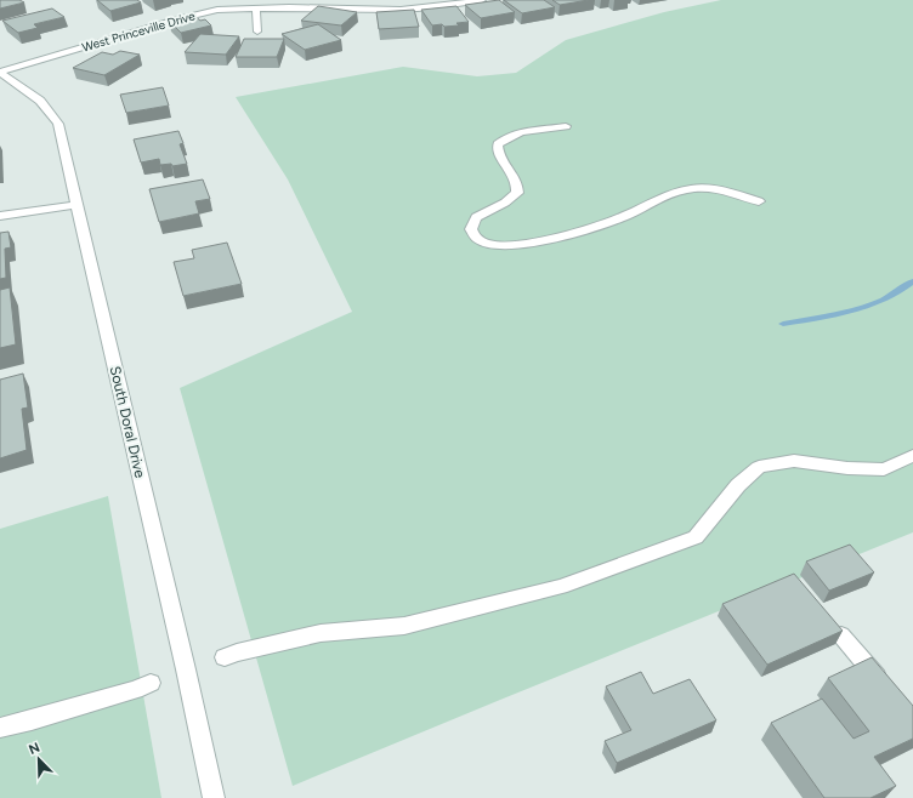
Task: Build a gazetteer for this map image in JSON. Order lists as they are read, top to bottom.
{
  "streets": {
    "street": ["West Princeville Drive", "South Doral Drive"]
  },
  "crossings": [
    ["West Princeville Drive", "South Doral Drive"]
  ],
  "north": "top left"
}
